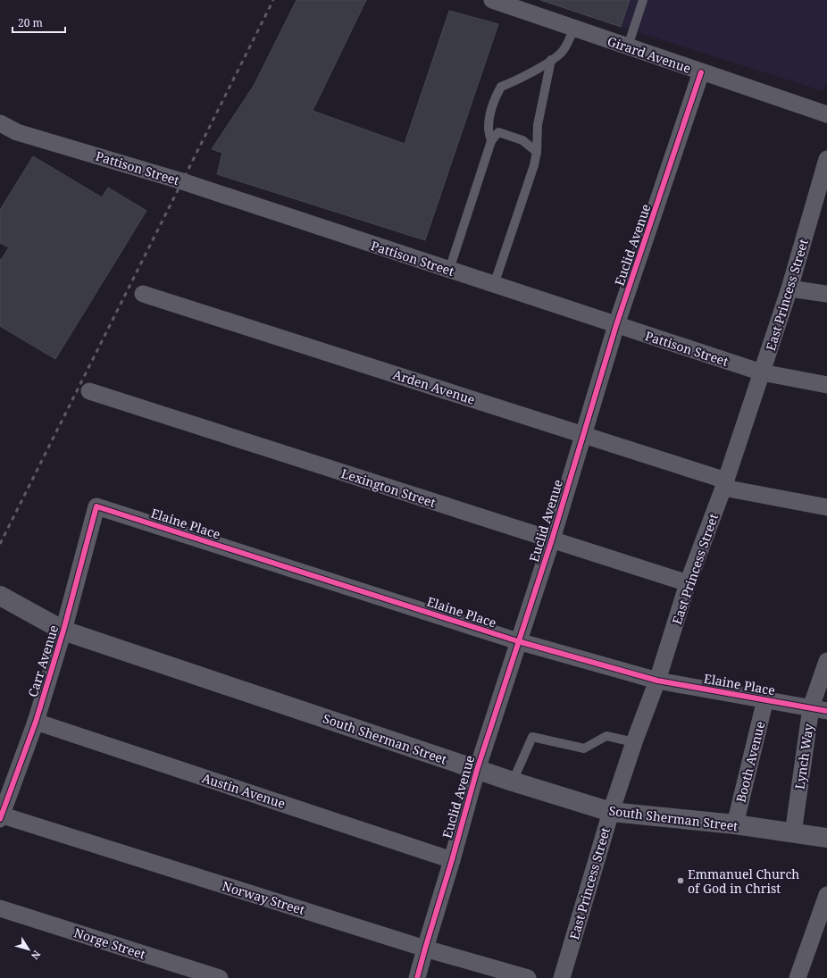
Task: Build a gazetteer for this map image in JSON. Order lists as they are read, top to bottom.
{
  "streets": {
    "main road": ["South Sherman Street"],
    "street": [
      "Girard Avenue",
      "Pattison Street",
      "Euclid Avenue",
      "East Princess Street",
      "Arden Avenue",
      "Lexington Street",
      "Elaine Place",
      "Carr Avenue",
      "Lynch Way",
      "Booth Avenue",
      "Austin Avenue",
      "Norway Street",
      "Norge Street"
    ]
  },
  "crossings": [
    ["Girard Avenue", "Euclid Avenue"],
    ["Pattison Street", "Euclid Avenue"],
    ["Pattison Street", "East Princess Street"],
    ["Euclid Avenue", "Arden Avenue"],
    ["Euclid Avenue", "Lexington Street"],
    ["Euclid Avenue", "Elaine Place"],
    ["Euclid Avenue", "South Sherman Street"],
    ["Euclid Avenue", "Austin Avenue"],
    ["Euclid Avenue", "Norway Street"],
    ["East Princess Street", "Arden Avenue"],
    ["East Princess Street", "Lexington Street"],
    ["East Princess Street", "Elaine Place"],
    ["East Princess Street", "South Sherman Street"],
    ["Elaine Place", "Carr Avenue"],
    ["Elaine Place", "Lynch Way"],
    ["Elaine Place", "Booth Avenue"],
    ["Carr Avenue", "South Sherman Street"],
    ["Carr Avenue", "Austin Avenue"],
    ["Carr Avenue", "Norway Street"],
    ["South Sherman Street", "Lynch Way"],
    ["South Sherman Street", "Booth Avenue"]
  ],
  "places": ["Emmanuel Church of God in Christ"],
  "scale_bar": "20 m",
  "north": "bottom right"
}
